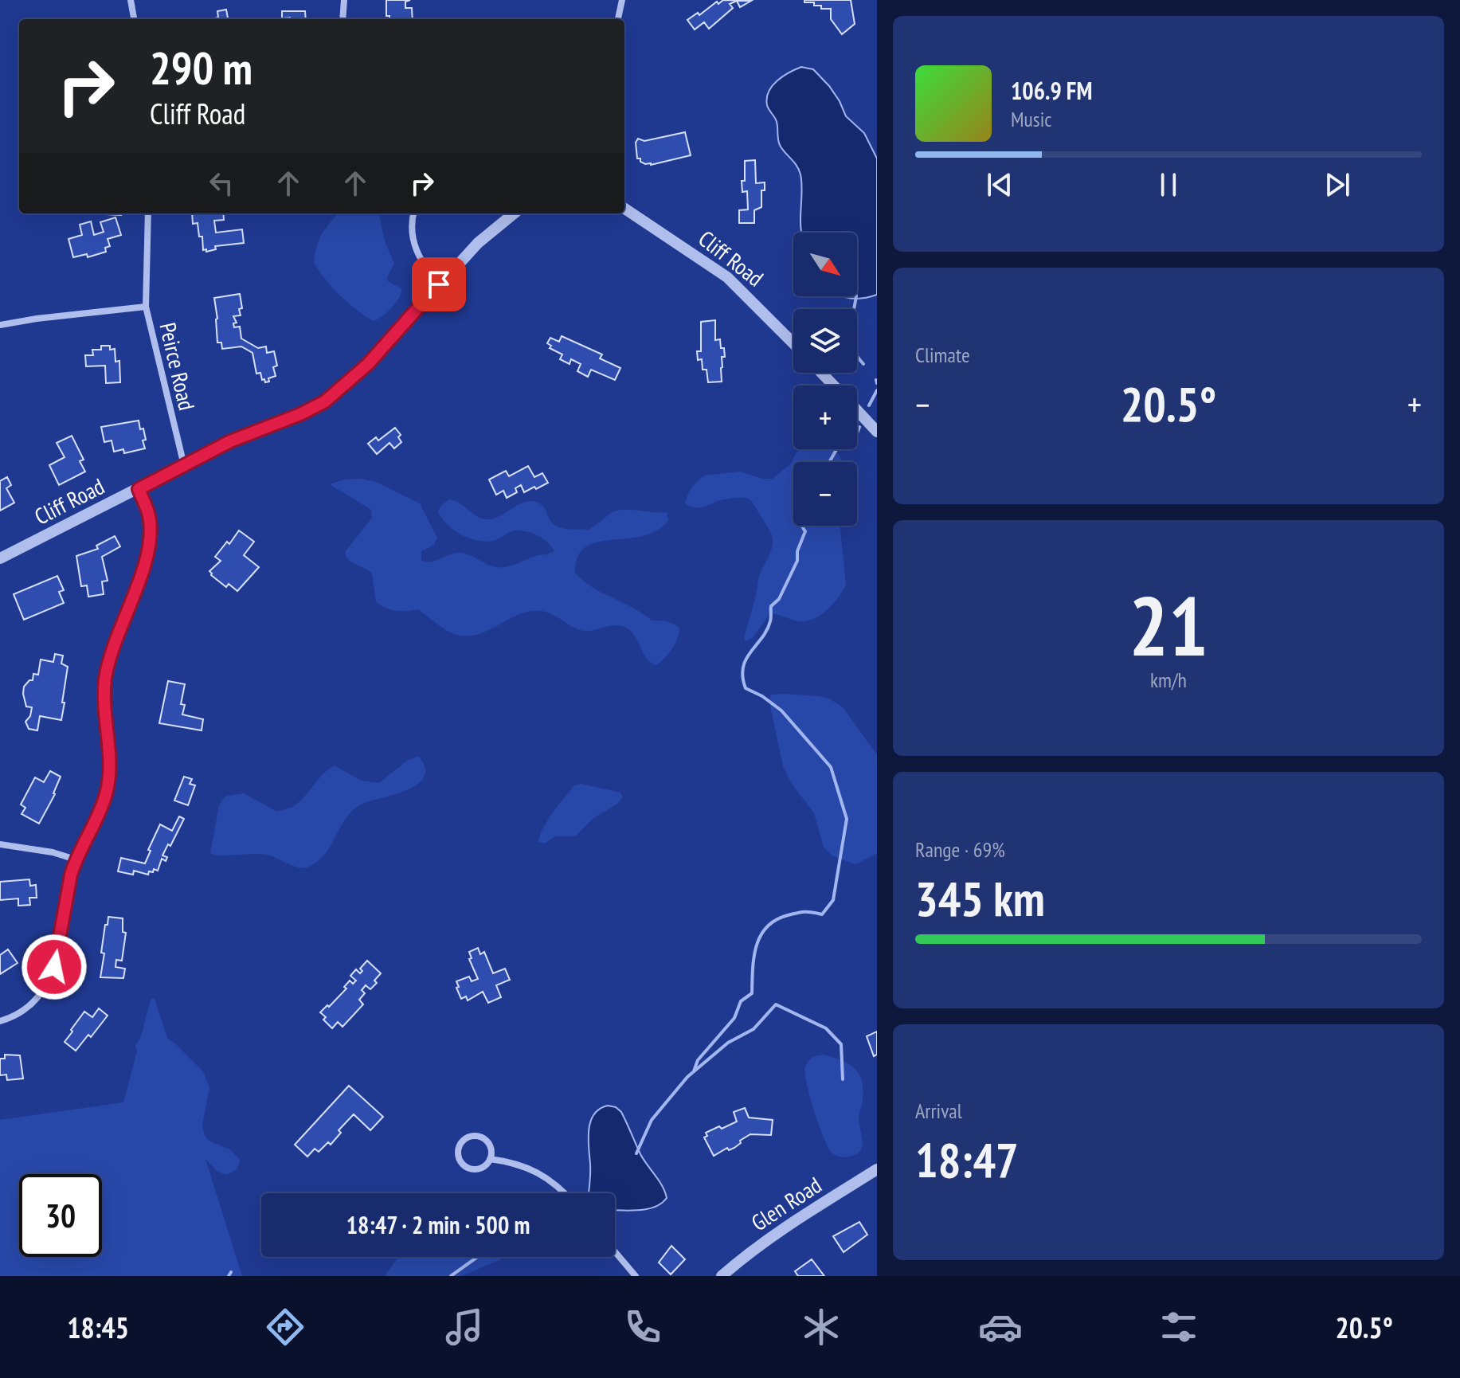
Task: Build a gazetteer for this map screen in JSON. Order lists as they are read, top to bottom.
{
  "streets": {
    "street": ["Cliff Road", "Peirce Road", "Glen Road"]
  },
  "crossings": [
    ["Cliff Road", "Peirce Road"]
  ],
  "north": "bottom right",
  "page": {
    "turn": ["290 m", "Cliff Road"],
    "song": ["106.9 FM", "Music"],
    "map_buttons": ["+", "−"],
    "tile": [
      "Climate",
      ["21", "km/h"],
      ["Range · 69%", "345 km"],
      ["Arrival", "18:47"]
    ],
    "heat": ["−", "20.5°", "+"],
    "limit": "30",
    "trip": "18:47 · 2 min · 500 m",
    "tabs": ["18:45", "20.5°"]
  }
}
